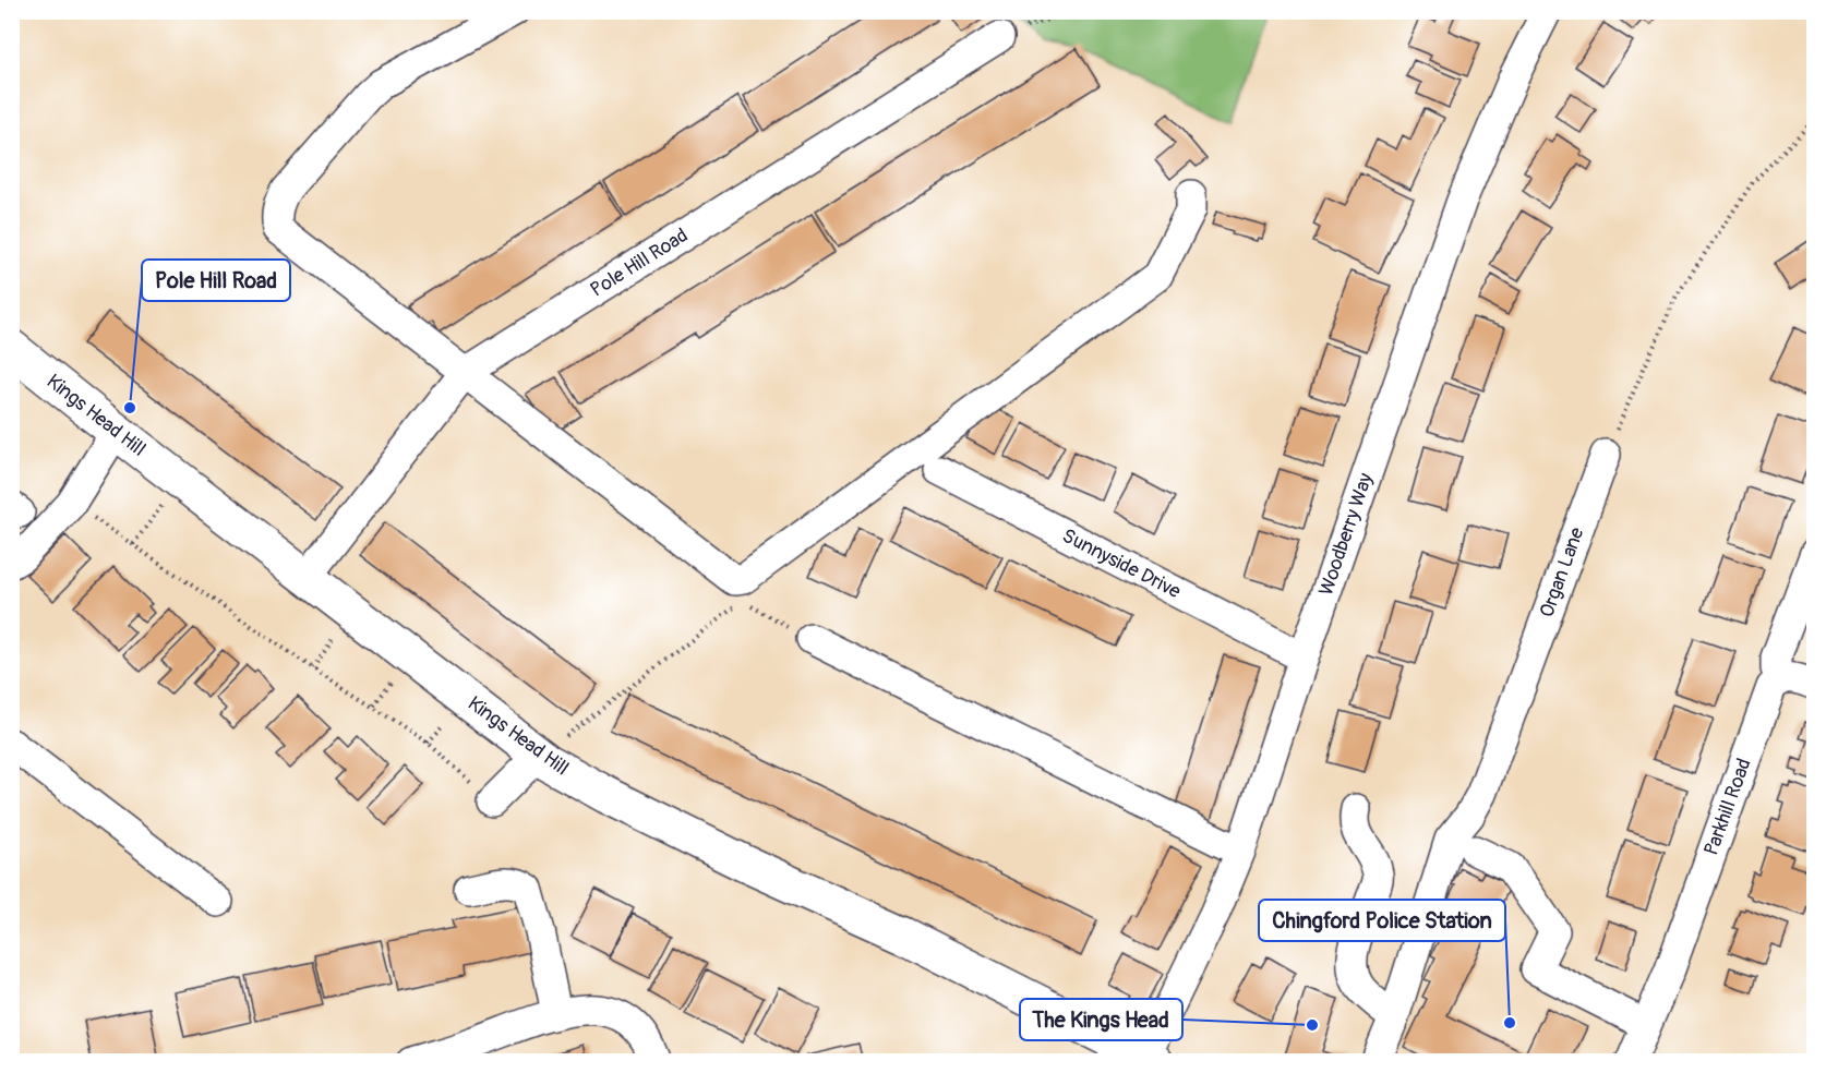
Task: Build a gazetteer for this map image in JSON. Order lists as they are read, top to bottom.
{
  "streets": {
    "main road": ["Kings Head Hill"],
    "street": [
      "Pole Hill Road",
      "Woodberry Way",
      "Sunnyside Drive",
      "Organ Lane",
      "Parkhill Road"
    ]
  },
  "crossings": [
    ["Pole Hill Road", "Kings Head Hill"],
    ["Kings Head Hill", "Woodberry Way"],
    ["Woodberry Way", "Sunnyside Drive"]
  ],
  "places": ["Pole Hill Road", "Chingford Police Station", "The Kings Head"]
}
